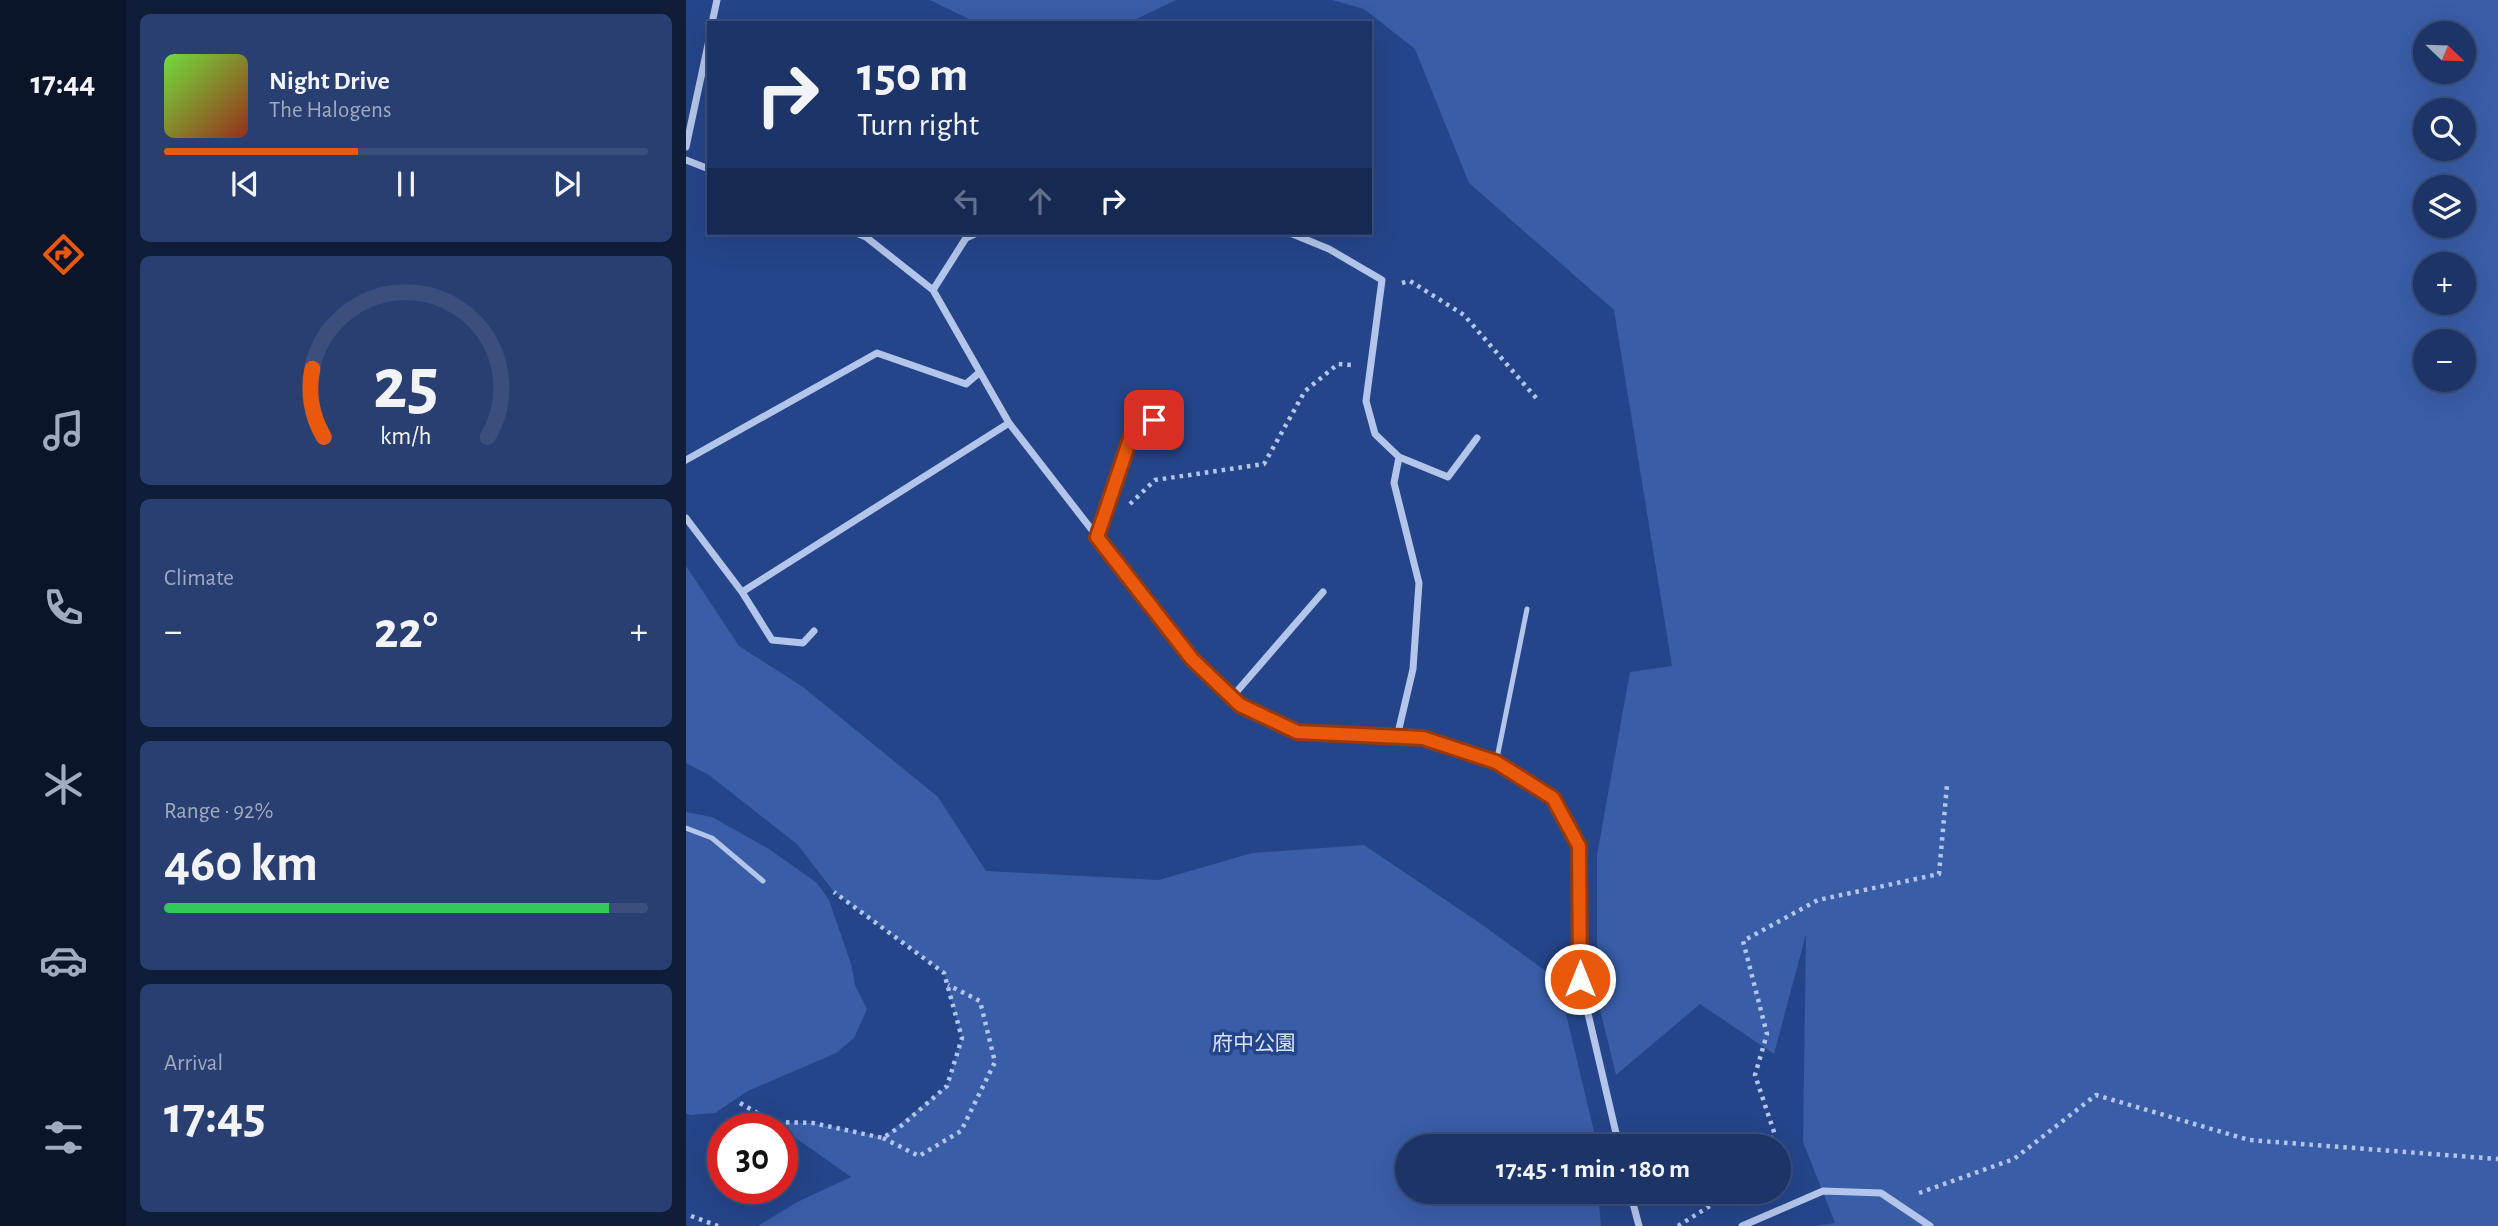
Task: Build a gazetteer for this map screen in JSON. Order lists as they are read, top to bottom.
{
  "parks": ["府中公園"],
  "north": "bottom right",
  "page": {
    "tabs": "17:44",
    "map_buttons": ["+", "−"],
    "turn": ["150 m", "Turn right"],
    "song": ["Night Drive", "The Halogens"],
    "tile": [
      "Climate",
      ["Range · 92%", "460 km"],
      ["Arrival", "17:45"]
    ],
    "heat": ["−", "22°", "+"],
    "limit": "30",
    "trip": "17:45 · 1 min · 180 m",
    "gauge": ["25", "km/h"]
  }
}
